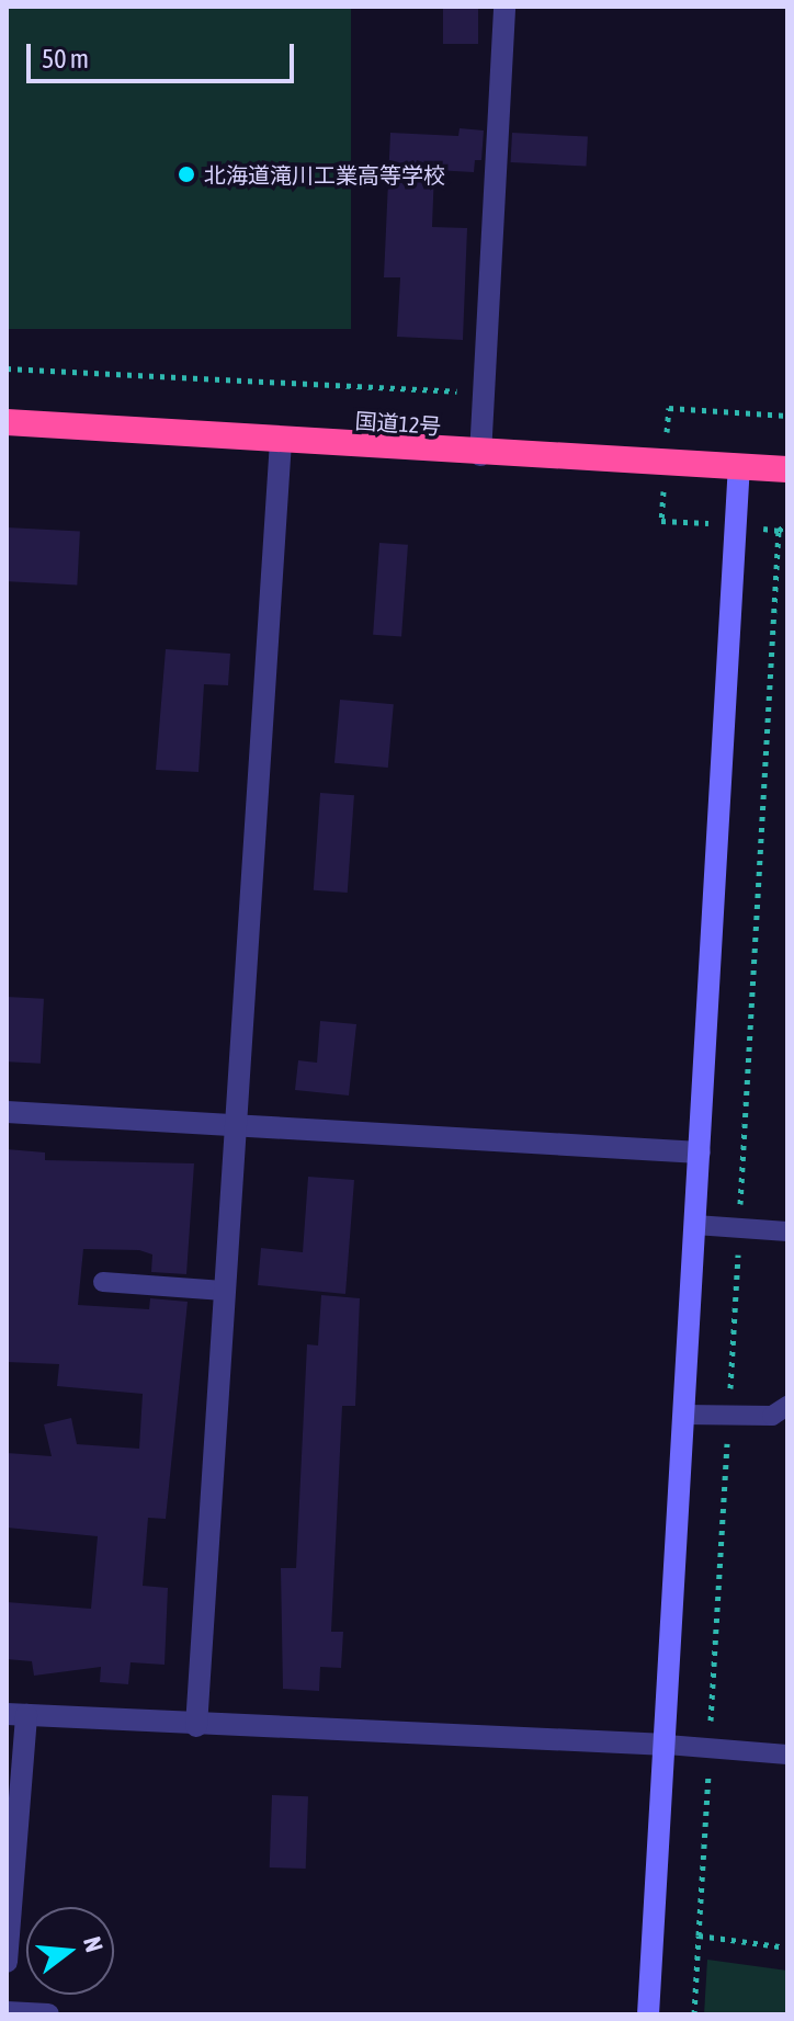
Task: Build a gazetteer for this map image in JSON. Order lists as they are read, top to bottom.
{
  "streets": {
    "highway": ["国道12号"]
  },
  "places": ["北海道滝川工業高等学校"],
  "scale_bar": "50 m",
  "north": "right"
}
